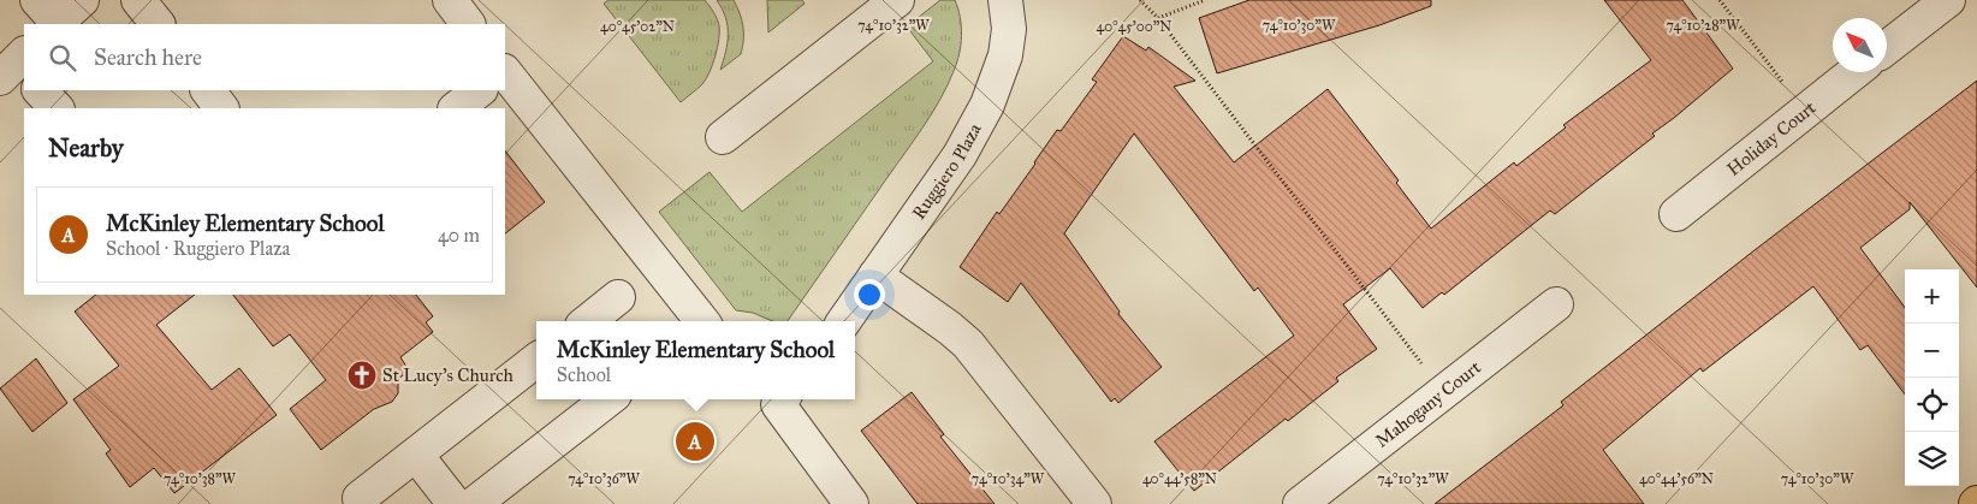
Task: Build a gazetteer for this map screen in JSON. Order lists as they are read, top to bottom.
{
  "streets": {
    "street": ["Holiday Court", "Ruggiero Plaza", "Mahogany Court"]
  },
  "places": {
    "church": ["St Lucy's Church"]
  },
  "north": "top left",
  "page": {
    "search": "Search here",
    "heading": "Nearby",
    "list": [
      {
        "mark": "A",
        "name": "McKinley Elementary School",
        "note": "School · Ruggiero Plaza",
        "value": "40 m"
      }
    ],
    "map_buttons": ["+", "−"],
    "popup": ["McKinley Elementary School", "School"],
    "pins": "A"
  },
  "coordinates": [
    "74°10'32\"W",
    "74°10'30\"W",
    "74°10'28\"W",
    "40°45'02\"N",
    "40°45'00\"N",
    "40°44'58\"N",
    "40°44'56\"N",
    "74°10'38\"W",
    "74°10'36\"W",
    "74°10'34\"W"
  ]
}
